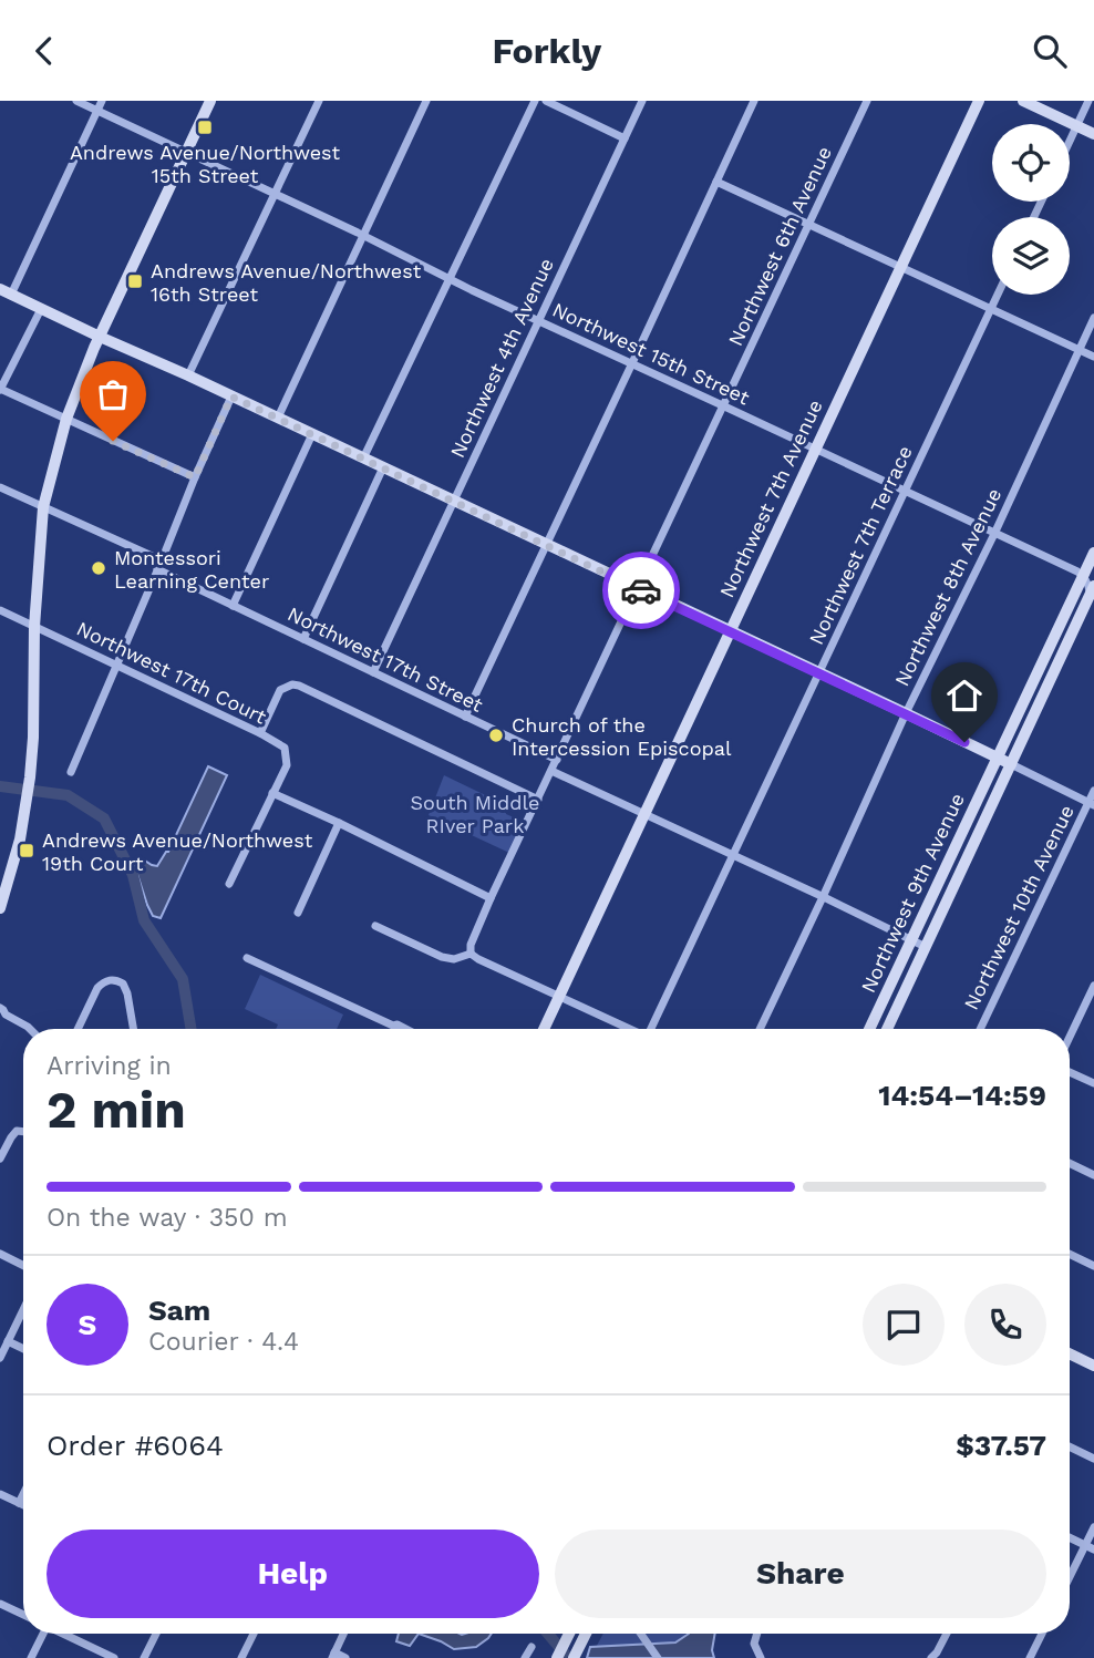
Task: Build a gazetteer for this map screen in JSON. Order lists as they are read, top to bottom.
{
  "streets": {
    "street": [
      "Northwest 6th Avenue",
      "Northwest 15th Street",
      "Northwest 4th Avenue",
      "Northwest 7th Avenue",
      "Northwest 7th Terrace",
      "Northwest 8th Avenue",
      "Northwest 17th Street",
      "Northwest 17th Court",
      "Northwest 9th Avenue",
      "Northwest 10th Avenue"
    ]
  },
  "crossings": [
    ["Northwest 6th Avenue", "Northwest 15th Street"],
    ["Northwest 6th Avenue", "Northwest 17th Street"],
    ["Northwest 15th Street", "Northwest 4th Avenue"],
    ["Northwest 15th Street", "Northwest 7th Avenue"],
    ["Northwest 15th Street", "Northwest 7th Terrace"],
    ["Northwest 15th Street", "Northwest 8th Avenue"],
    ["Northwest 15th Street", "Northwest 9th Avenue"],
    ["Northwest 4th Avenue", "Northwest 17th Street"]
  ],
  "parks": ["South Middle RIver Park"],
  "places": {
    "transit": ["Andrews Avenue/Northwest 15th Street", "Andrews Avenue/Northwest 16th Street", "Andrews Avenue/Northwest 19th Court"],
    "other": ["Montessori Learning Center", "Church of the Intercession Episcopal"]
  },
  "page": {
    "header": "Forkly",
    "heading": ["2 min", "Arriving in", "14:54–14:59"],
    "panel": [
      "Sam",
      "Courier · 4.4",
      "Order #6064",
      "$37.57"
    ],
    "bar": "On the way · 350 m",
    "round": "S",
    "buttons": ["Help", "Share"]
  }
}
